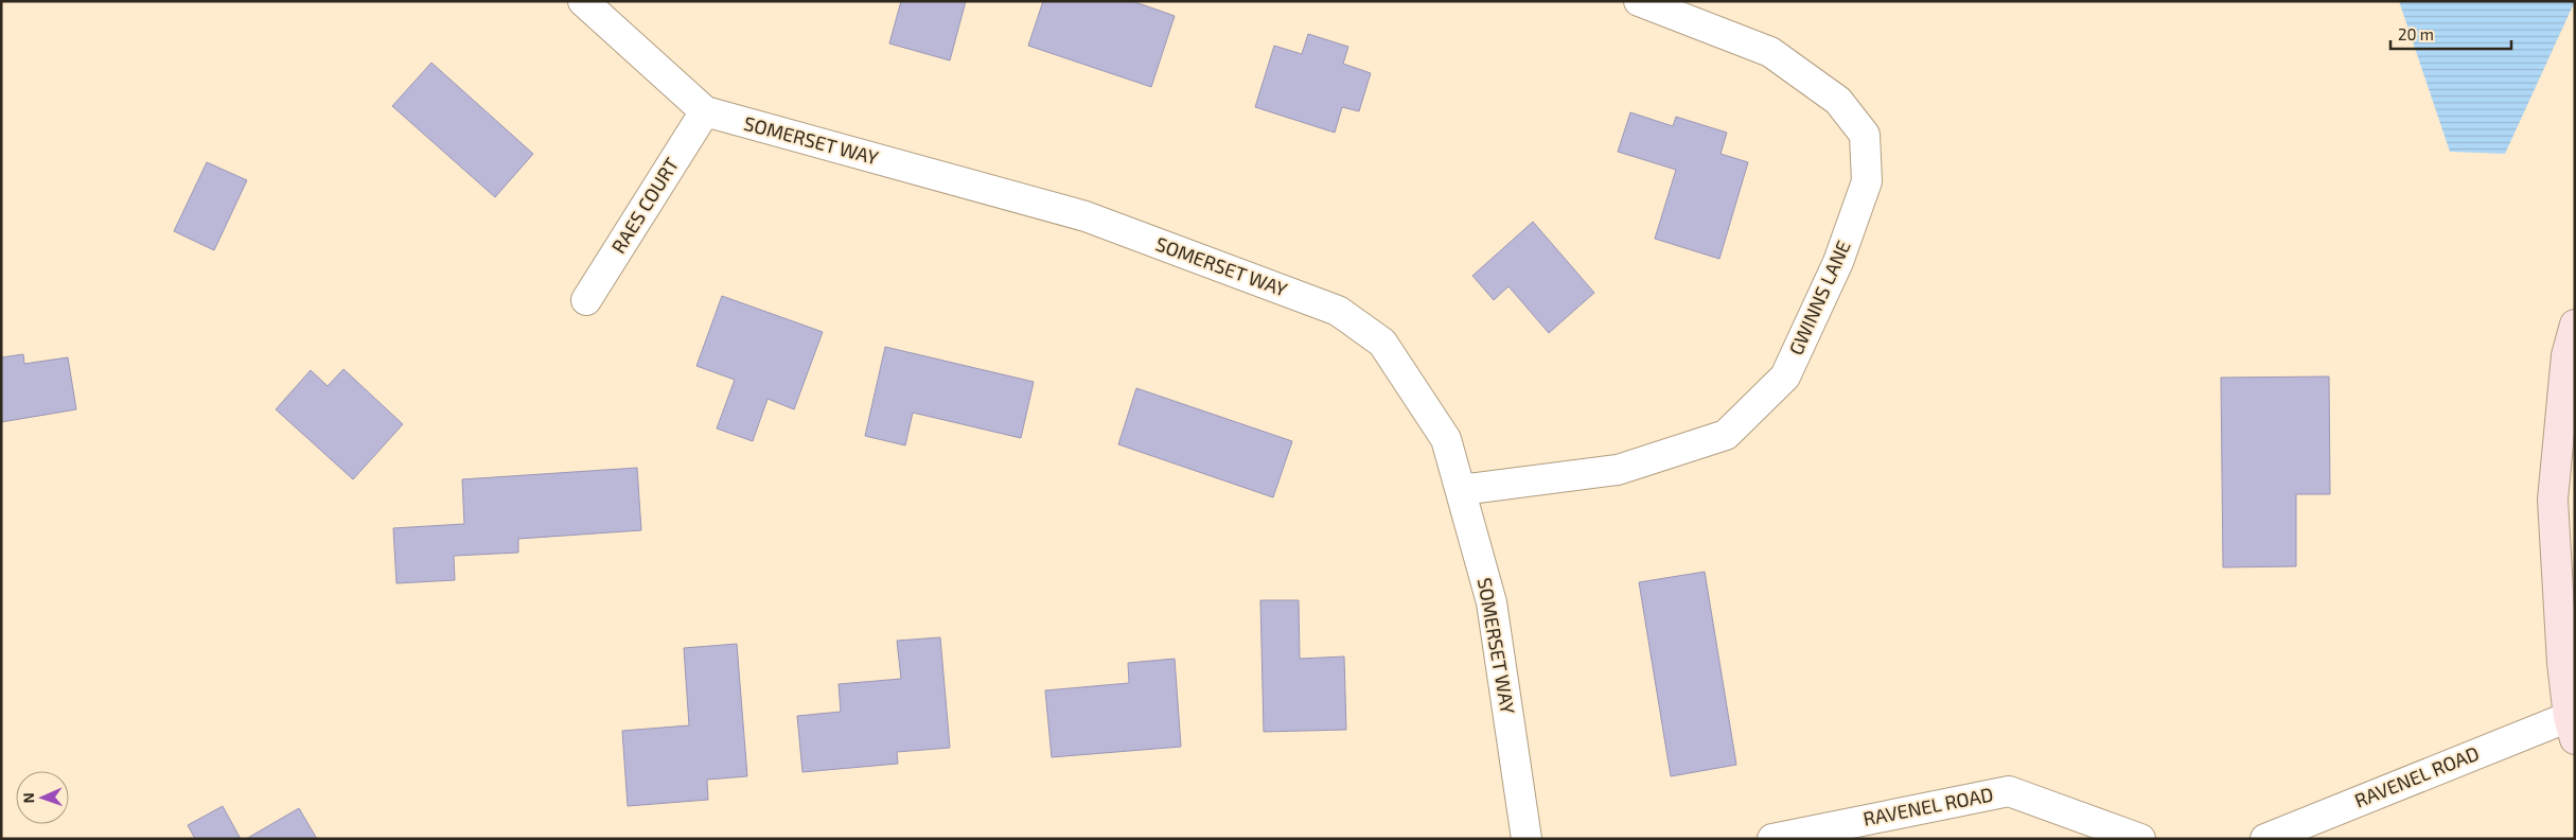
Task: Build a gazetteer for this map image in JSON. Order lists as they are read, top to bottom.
{
  "streets": {
    "street": [
      "SOMERSET WAY",
      "RAES COURT",
      "GWINNS LANE",
      "RAVENEL ROAD"
    ]
  },
  "crossings": [
    ["SOMERSET WAY", "RAES COURT"],
    ["SOMERSET WAY", "GWINNS LANE"]
  ],
  "scale_bar": "20 m",
  "north": "left"
}
